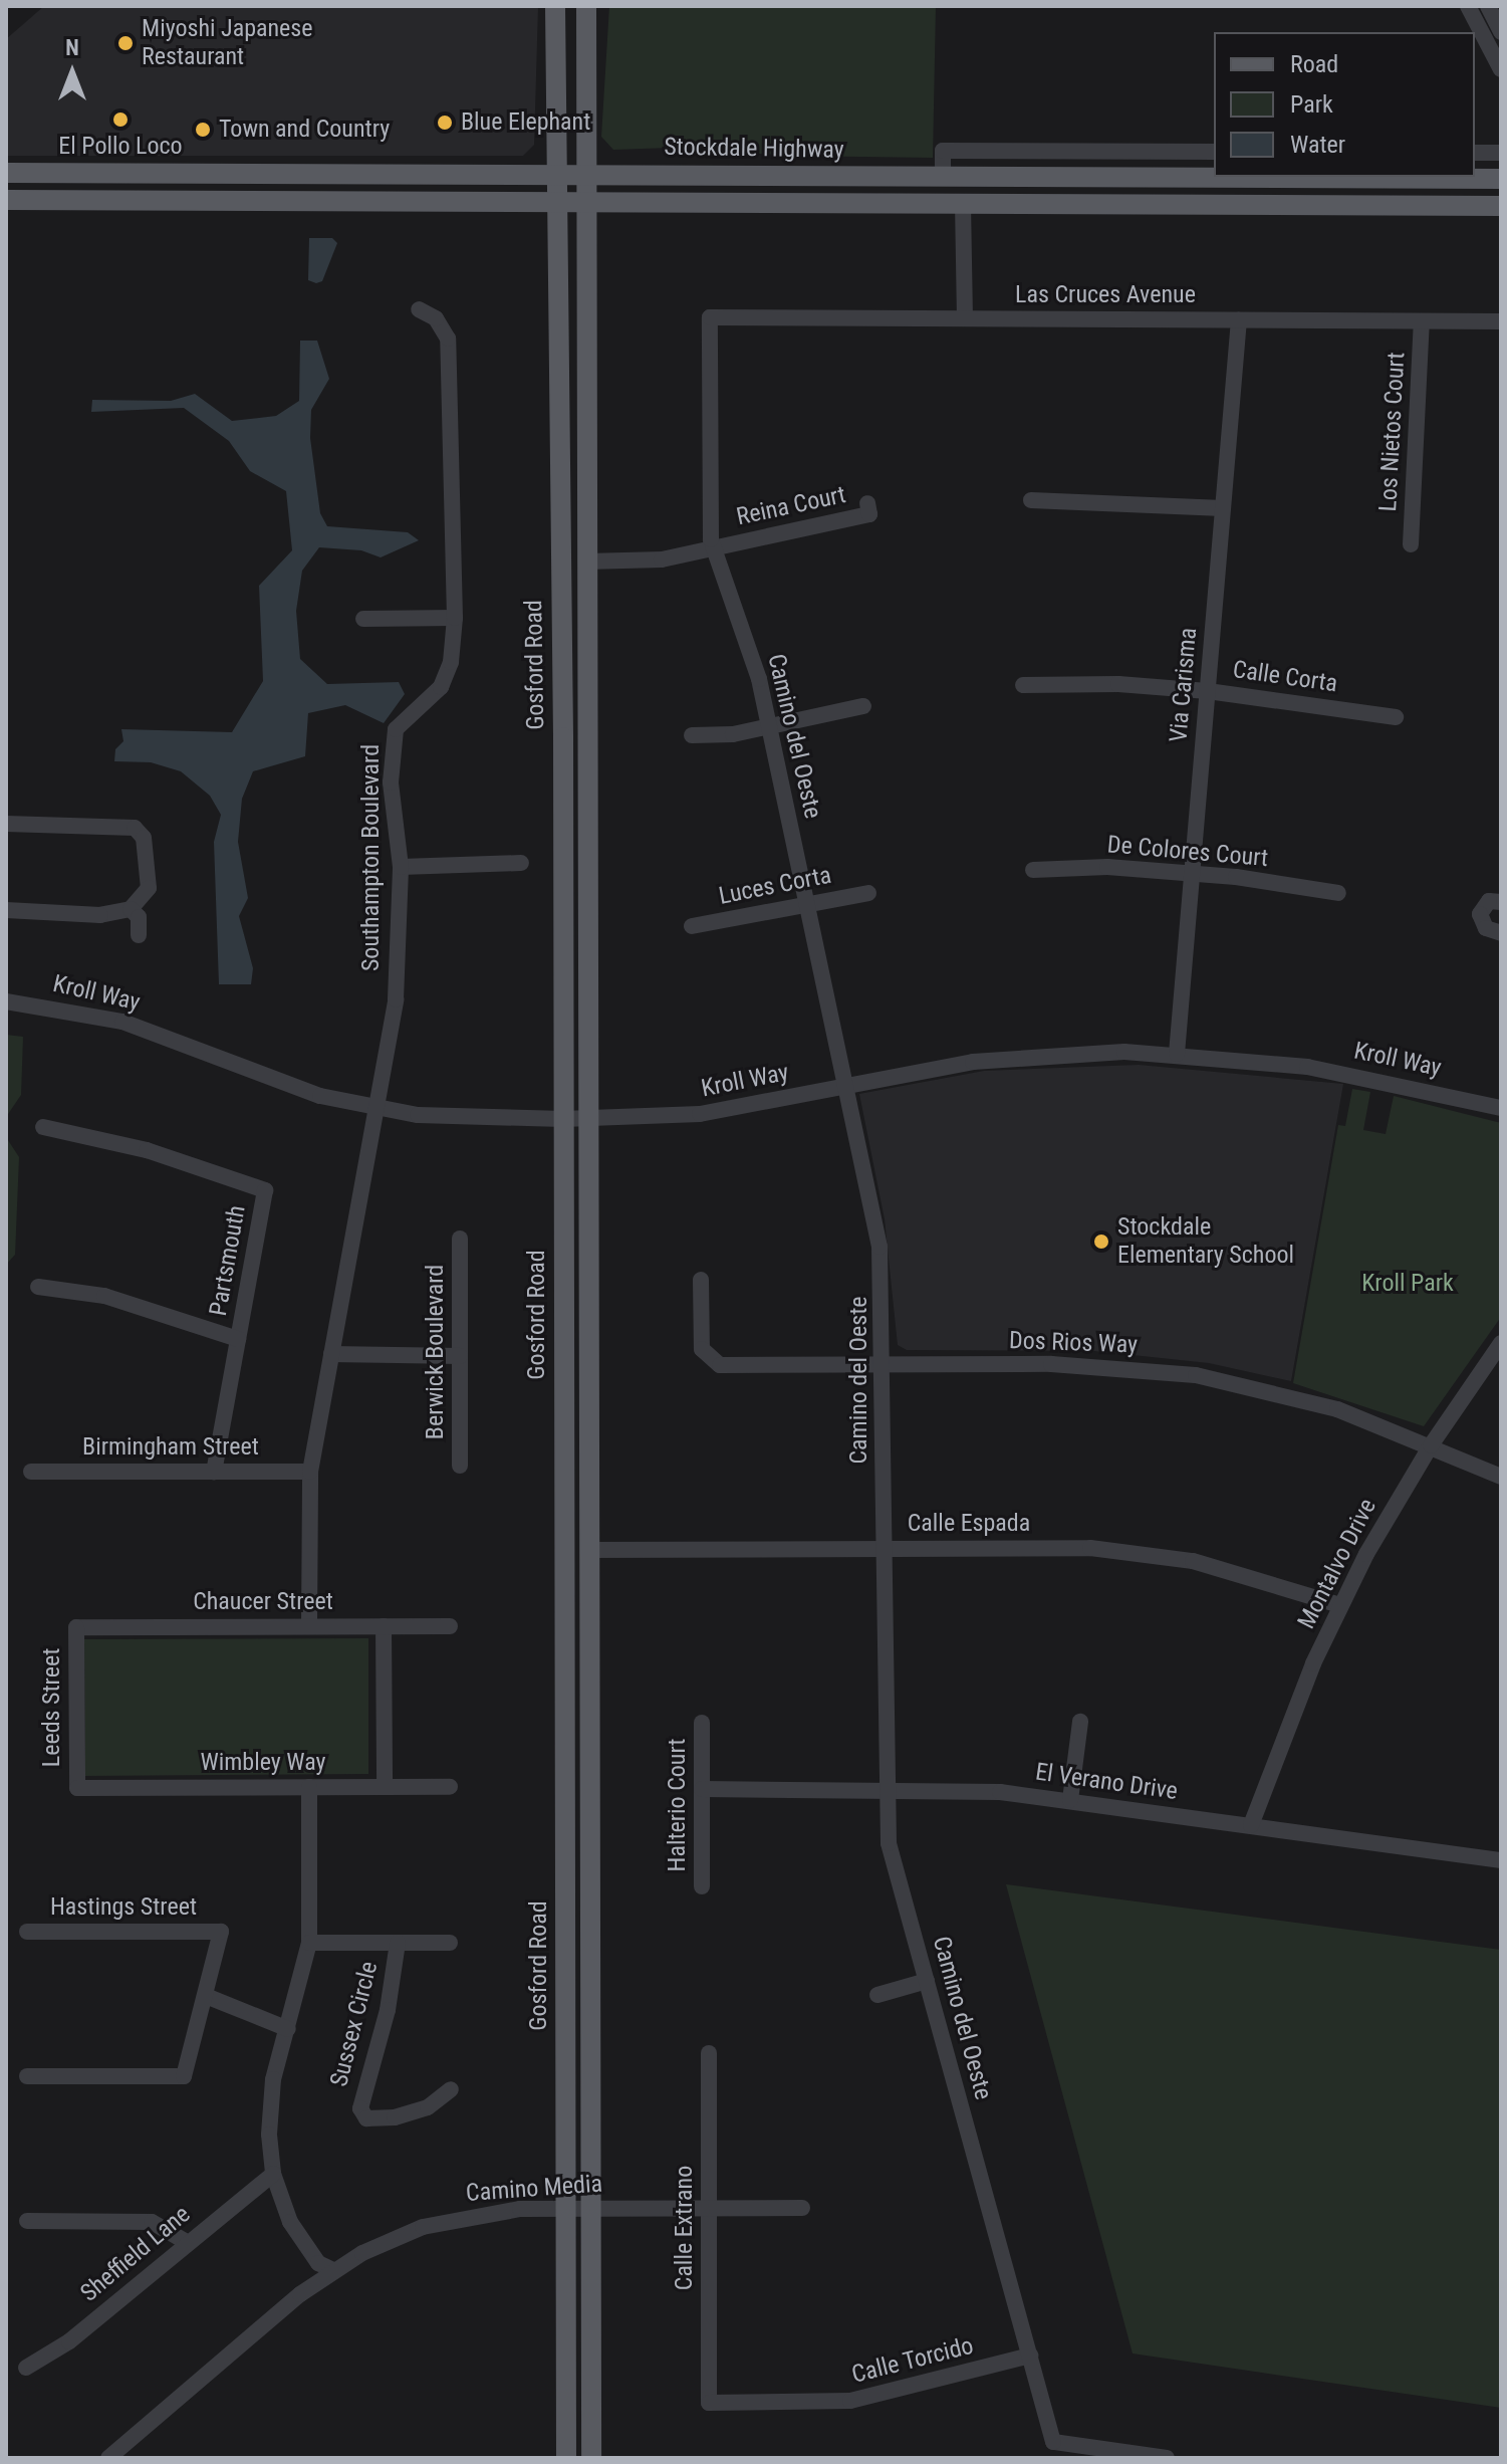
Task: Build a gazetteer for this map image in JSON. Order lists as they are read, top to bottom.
{
  "streets": {
    "main road": ["Stockdale Highway", "Gosford Road"],
    "street": [
      "Las Cruces Avenue",
      "Los Nietos Court",
      "Reina Court",
      "Calle Corta",
      "Via Carisma",
      "Camino del Oeste",
      "De Colores Court",
      "Southampton Boulevard",
      "Luces Corta",
      "Kroll Way",
      "Partsmouth",
      "Dos Rios Way",
      "Berwick Boulevard",
      "Birmingham Street",
      "Calle Espada",
      "Montalvo Drive",
      "Chaucer Street",
      "Leeds Street",
      "Wimbley Way",
      "El Verano Drive",
      "Halterio Court",
      "Hastings Street",
      "Sussex Circle",
      "Camino Media",
      "Calle Extrano",
      "Sheffield Lane",
      "Calle Torcido"
    ]
  },
  "crossings": [
    ["Stockdale Highway", "Gosford Road"],
    ["Las Cruces Avenue", "Los Nietos Court"],
    ["Las Cruces Avenue", "Via Carisma"],
    ["Las Cruces Avenue", "Camino del Oeste"],
    ["Reina Court", "Camino del Oeste"],
    ["Gosford Road", "Kroll Way"],
    ["Gosford Road", "Camino Media"],
    ["Calle Corta", "Via Carisma"],
    ["Via Carisma", "De Colores Court"],
    ["Via Carisma", "Kroll Way"],
    ["Camino del Oeste", "Luces Corta"],
    ["Camino del Oeste", "Kroll Way"],
    ["Camino del Oeste", "Dos Rios Way"],
    ["Camino del Oeste", "Calle Espada"],
    ["Camino del Oeste", "El Verano Drive"],
    ["Camino del Oeste", "Calle Torcido"],
    ["Southampton Boulevard", "Kroll Way"],
    ["Southampton Boulevard", "Birmingham Street"],
    ["Southampton Boulevard", "Chaucer Street"],
    ["Partsmouth", "Birmingham Street"],
    ["Dos Rios Way", "Montalvo Drive"],
    ["Calle Espada", "Montalvo Drive"],
    ["Montalvo Drive", "El Verano Drive"],
    ["Chaucer Street", "Leeds Street"],
    ["Leeds Street", "Wimbley Way"],
    ["El Verano Drive", "Halterio Court"],
    ["Camino Media", "Calle Extrano"],
    ["Calle Extrano", "Calle Torcido"]
  ],
  "parks": ["Kroll Park"],
  "places": [
    "Miyoshi Japanese Restaurant",
    "El Pollo Loco",
    "Blue Elephant",
    "Town and Country",
    "Stockdale Elementary School"
  ],
  "legend": ["Road", "Park", "Water"],
  "north": "top"
}
